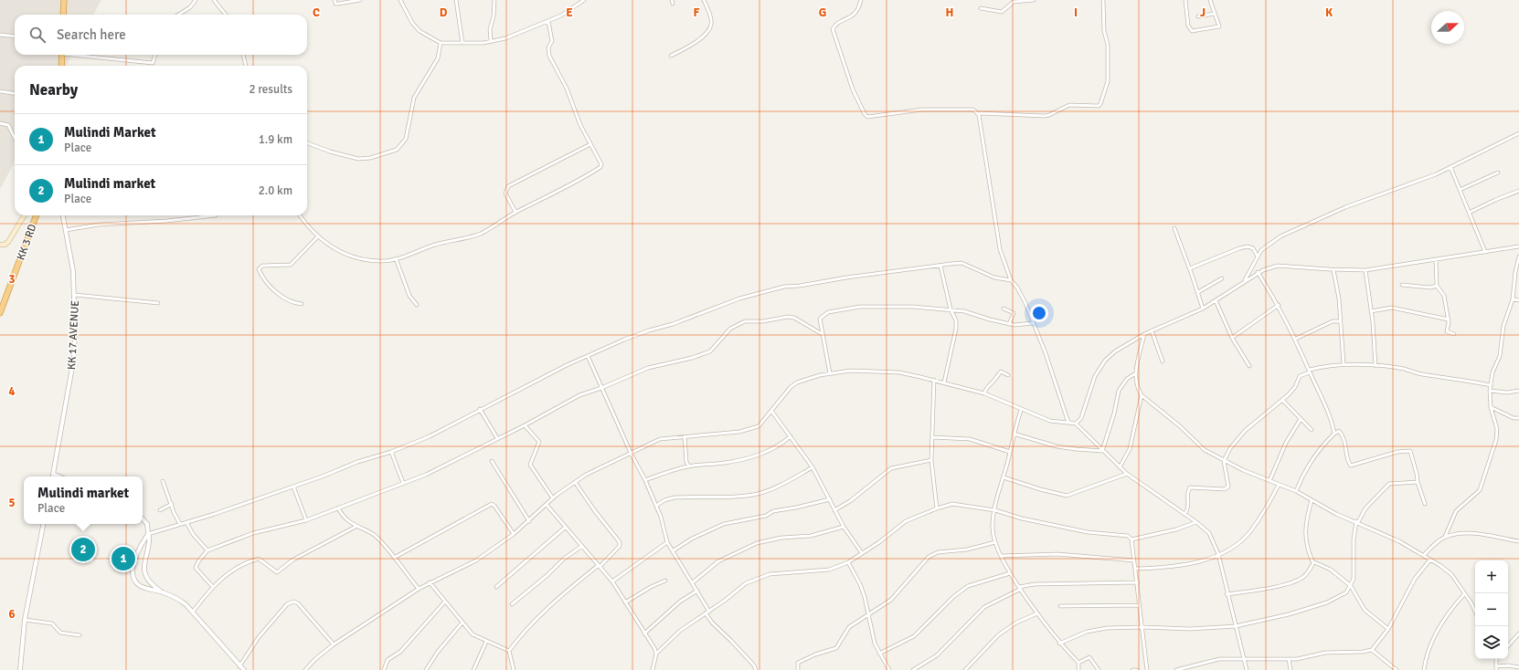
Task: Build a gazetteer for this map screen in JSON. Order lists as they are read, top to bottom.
{
  "streets": {
    "highway": ["KK 3 RD"],
    "street": ["KK 17 AVENUE"]
  },
  "north": "right",
  "page": {
    "search": "Search here",
    "heading": ["Nearby", "2 results"],
    "list": [
      {
        "mark": "1",
        "name": "Mulindi Market",
        "note": "Place",
        "value": "1.9 km"
      },
      {
        "mark": "2",
        "name": "Mulindi market",
        "note": "Place",
        "value": "2.0 km"
      }
    ],
    "popup": ["Mulindi market", "Place"],
    "pins": ["2", "1"],
    "map_buttons": ["+", "−"]
  },
  "grid": {
    "columns": [
      "C",
      "D",
      "E",
      "F",
      "G",
      "H",
      "I",
      "J",
      "K"
    ],
    "rows": [
      "3",
      "4",
      "5",
      "6"
    ]
  }
}
